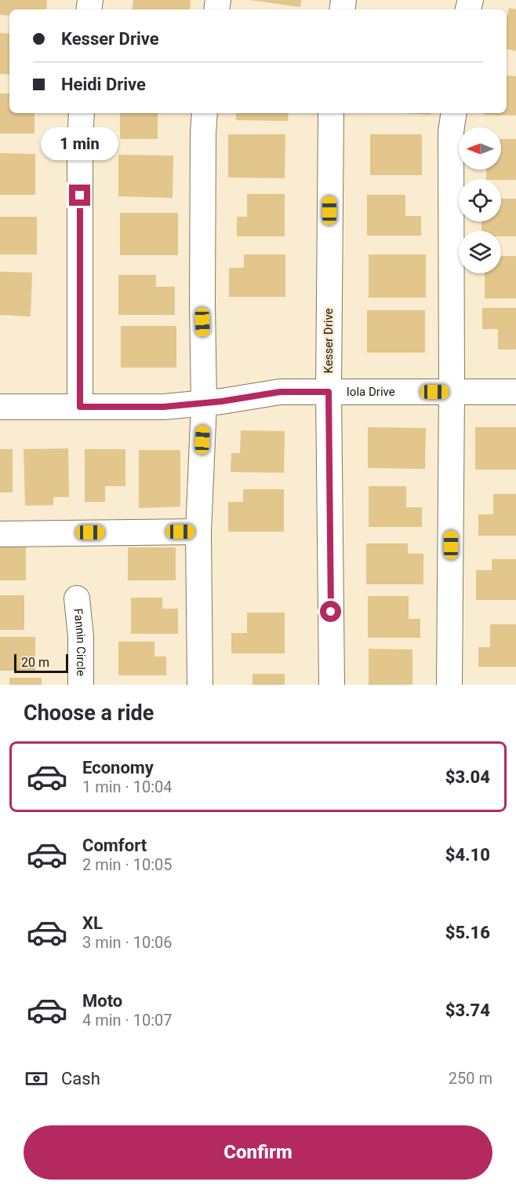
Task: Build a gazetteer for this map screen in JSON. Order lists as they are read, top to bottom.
{
  "streets": {
    "street": ["Kesser Drive", "Iola Drive", "Fannin Circle"]
  },
  "crossings": [
    ["Kesser Drive", "Iola Drive"]
  ],
  "scale_bar": "20 m",
  "north": "left",
  "page": {
    "banner": ["Kesser Drive", "Heidi Drive"],
    "bubble": "1 min",
    "scale": "20 m",
    "heading": "Choose a ride",
    "list": [
      {
        "name": "Economy",
        "note": "1 min · 10:04",
        "value": "$3.04"
      },
      {
        "name": "Comfort",
        "note": "2 min · 10:05",
        "value": "$4.10"
      },
      {
        "name": "XL",
        "note": "3 min · 10:06",
        "value": "$5.16"
      },
      {
        "name": "Moto",
        "note": "4 min · 10:07",
        "value": "$3.74"
      }
    ],
    "pay": ["Cash", "250 m"],
    "buttons": "Confirm"
  }
}
